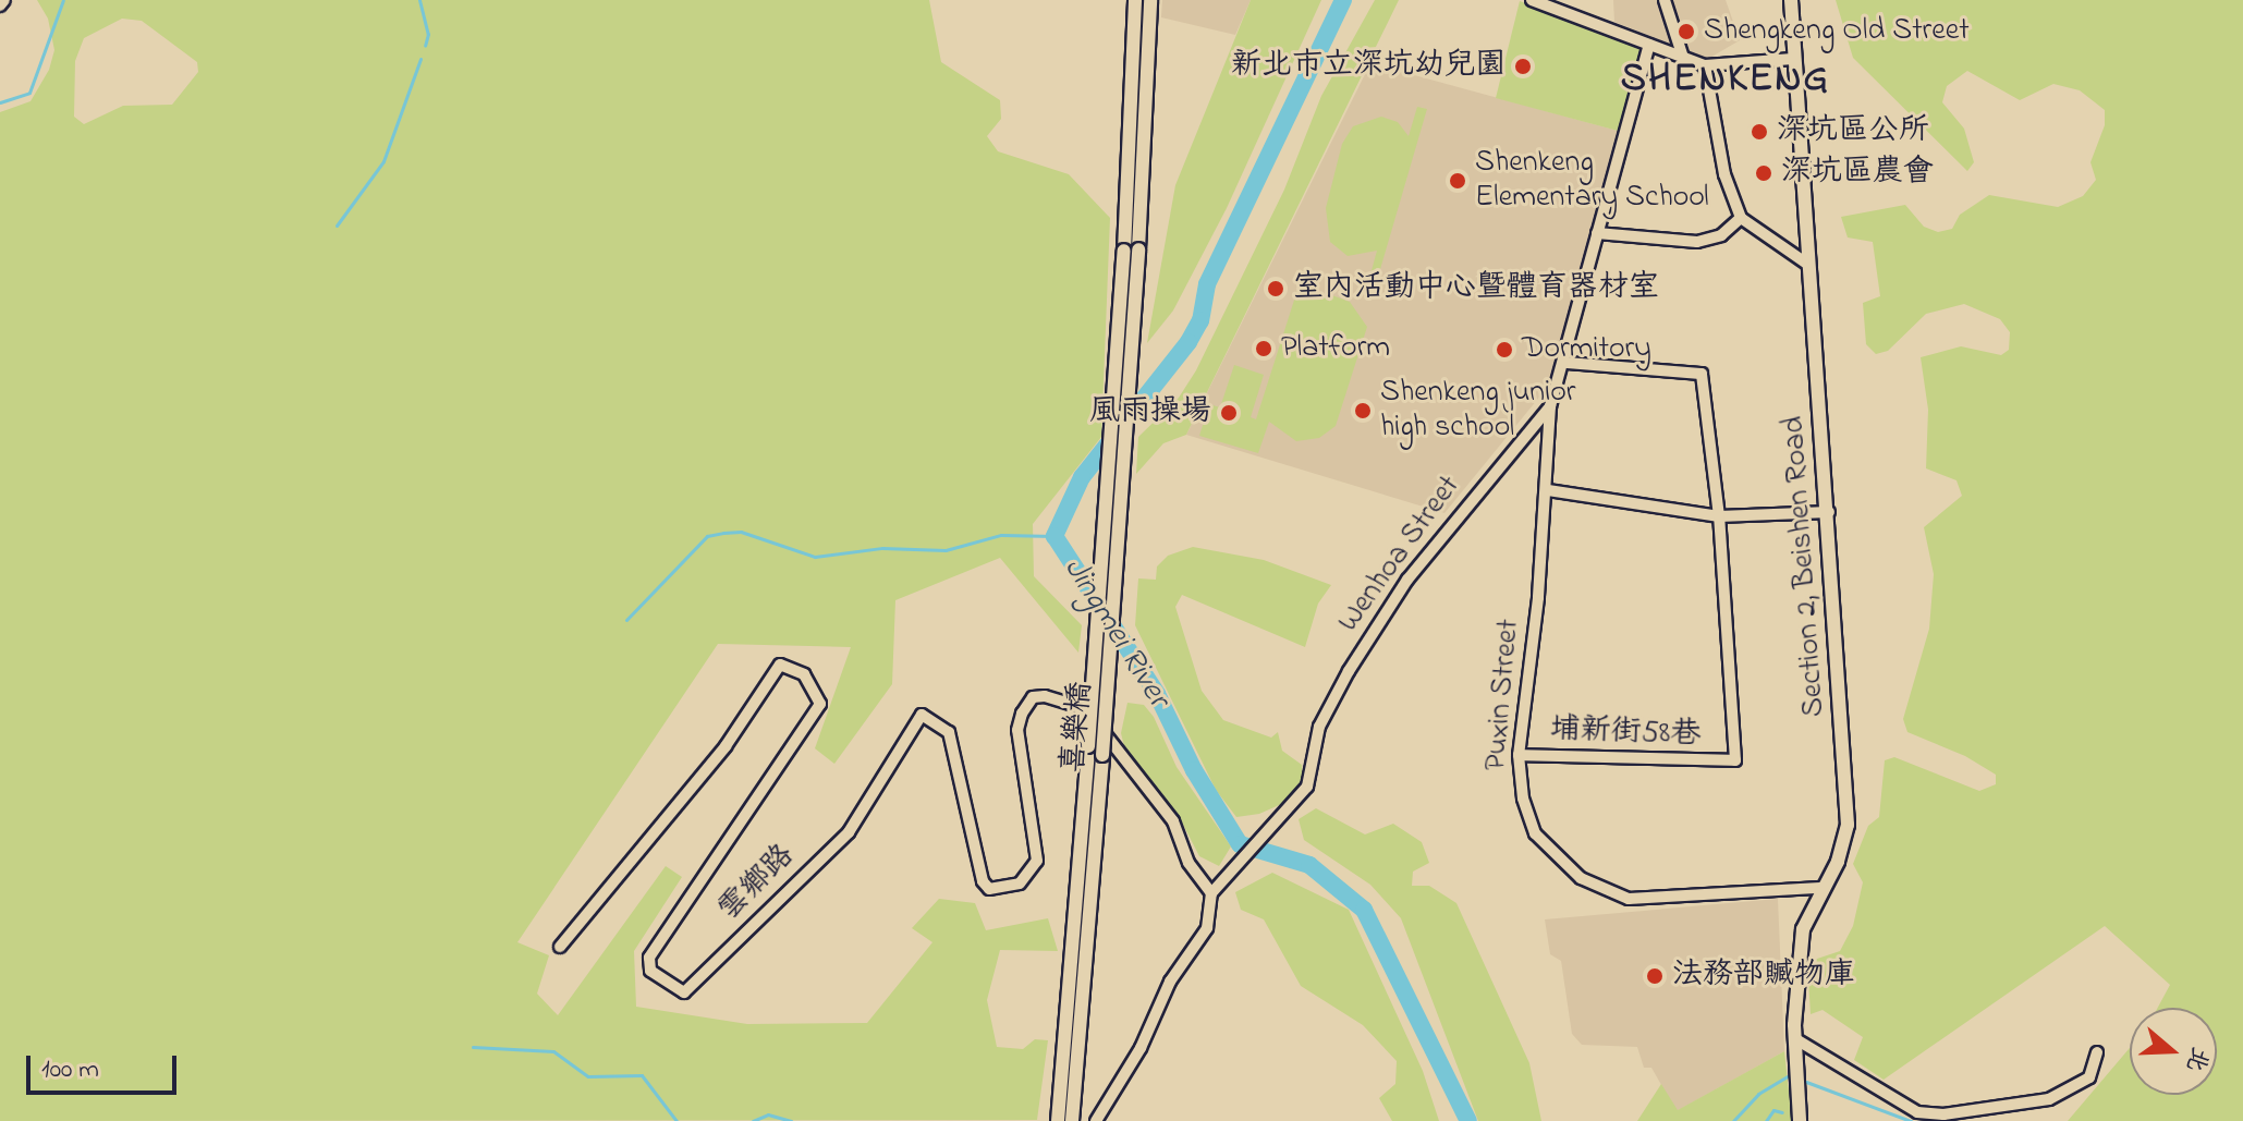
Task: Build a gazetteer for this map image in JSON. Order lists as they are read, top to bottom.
{
  "streets": {
    "main road": ["Section 2, Beishen Road", "喜樂橋"],
    "street": [
      "Wenhoa Street",
      "Puxin Street",
      "埔新街58巷",
      "雲鄉路"
    ]
  },
  "crossings": [
    ["Wenhoa Street", "Puxin Street"],
    ["Wenhoa Street", "雲鄉路"],
    ["Section 2, Beishen Road", "Puxin Street"],
    ["Puxin Street", "埔新街58巷"]
  ],
  "districts": ["SHENKENG"],
  "water": ["Jingmei River"],
  "places": [
    "Shengkeng Old Street",
    "新北市立深坑幼兒園",
    "深坑區公所",
    "深坑區農會",
    "Shenkeng Elementary School",
    "室內活動中心暨體育器材室",
    "Platform",
    "Dormitory",
    "Shenkeng junior high school",
    "風雨操場",
    "法務部贓物庫"
  ],
  "scale_bar": "100 m",
  "north": "right"
}
